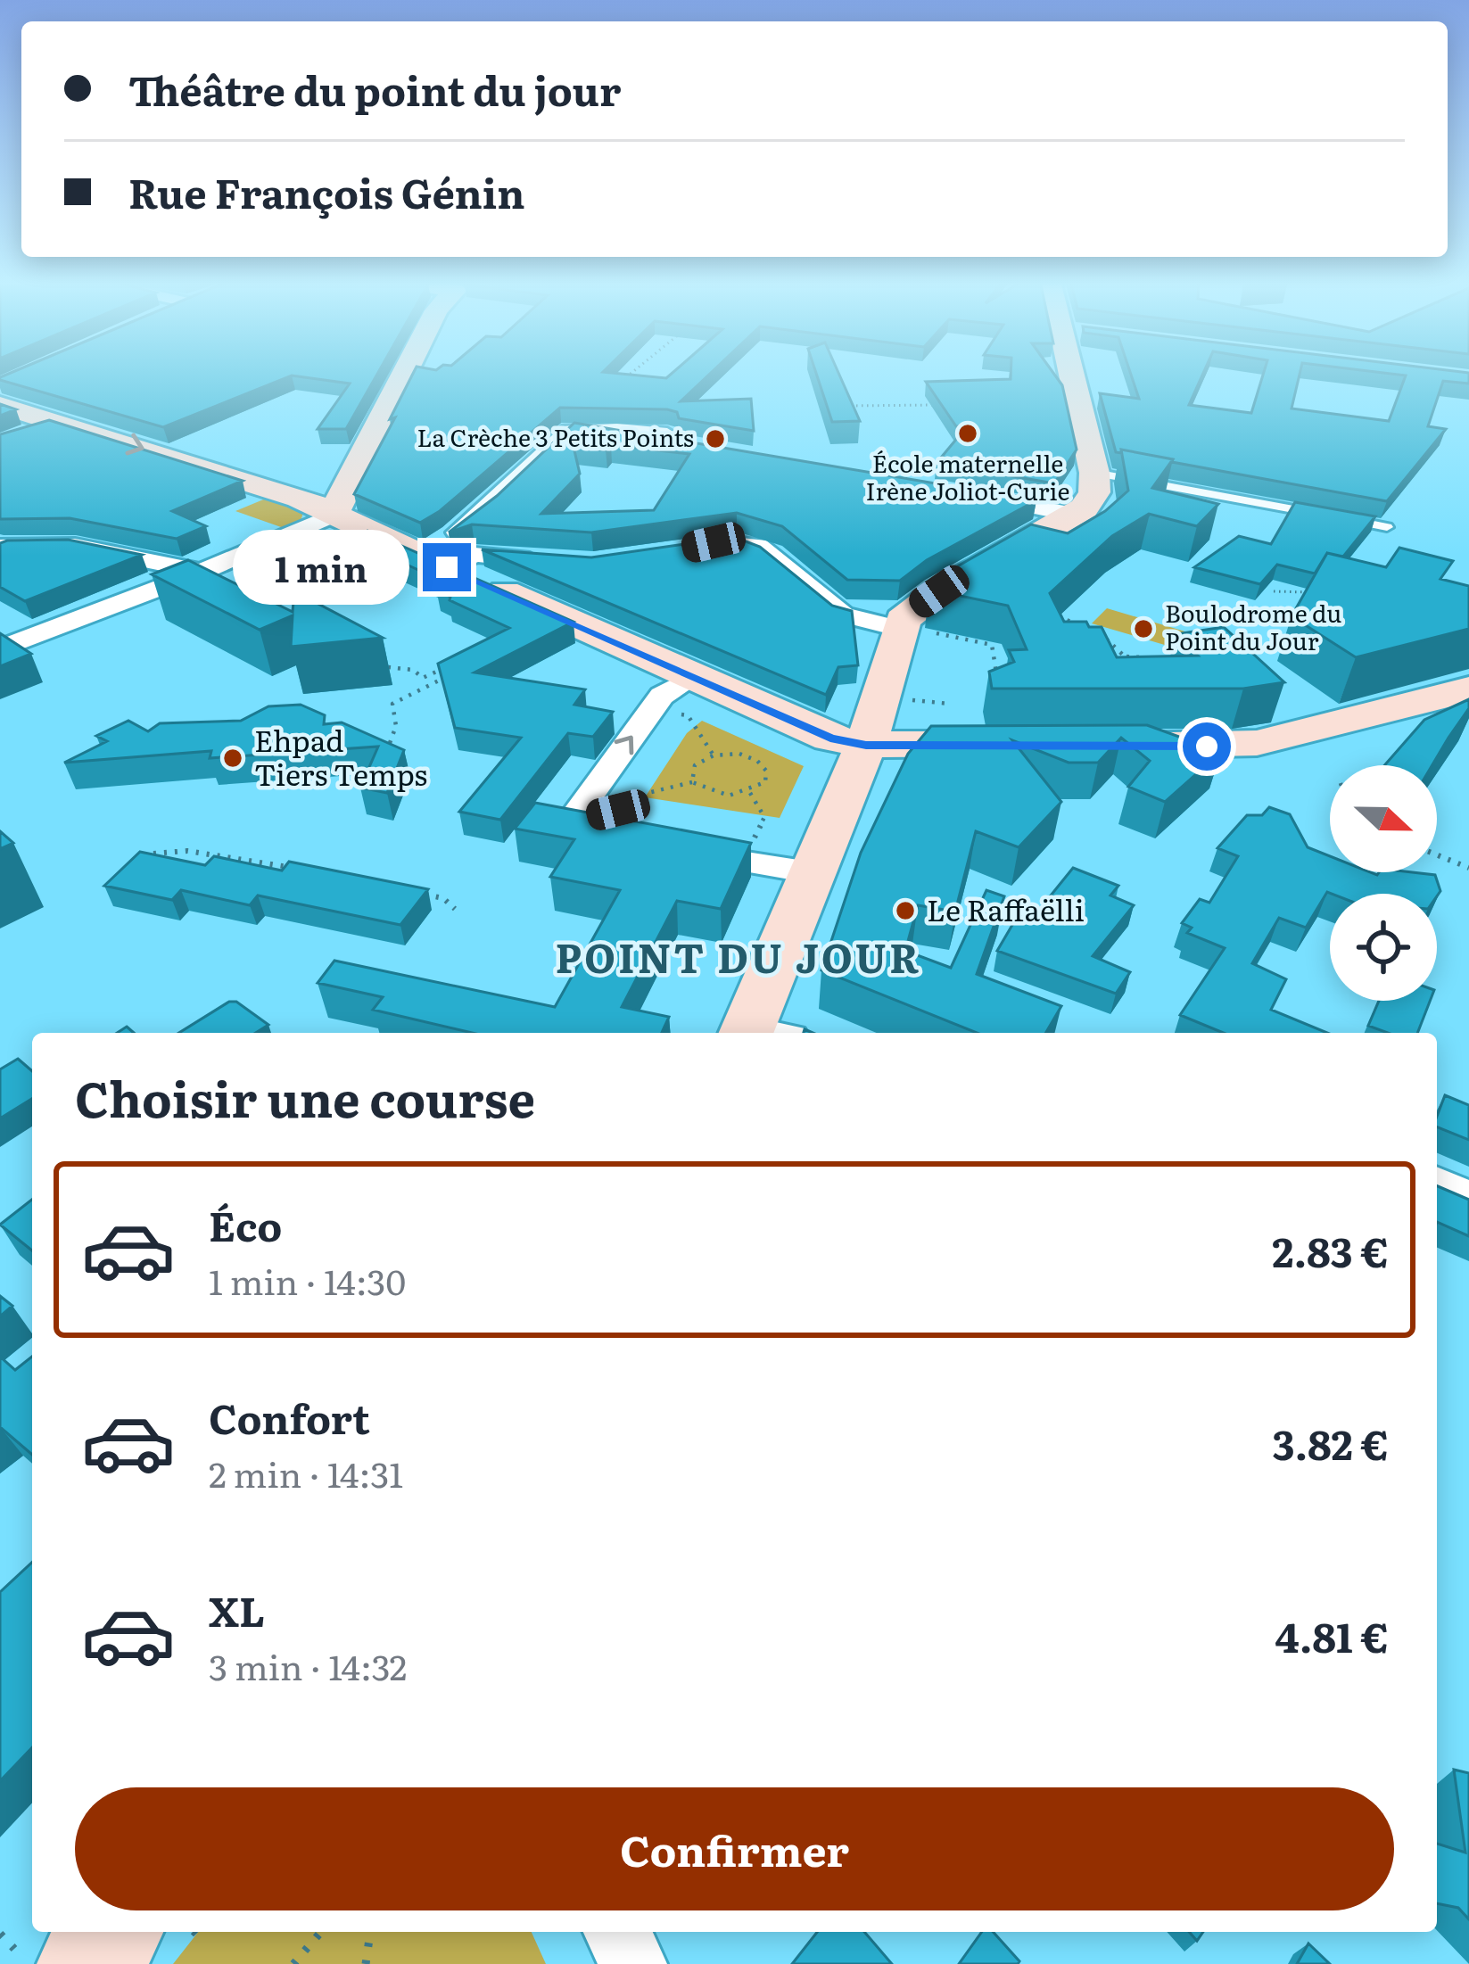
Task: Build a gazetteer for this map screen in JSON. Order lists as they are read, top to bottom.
{
  "districts": ["POINT DU JOUR"],
  "places": [
    "École maternelle Irène Joliot-Curie",
    "La Crèche 3 Petits Points",
    "Boulodrome du Point du Jour",
    "Ehpad Tiers Temps",
    "Le Raffaëlli"
  ],
  "north": "right",
  "page": {
    "banner": ["Théâtre du point du jour", "Rue François Génin"],
    "bubble": "1 min",
    "heading": "Choisir une course",
    "list": [
      {
        "name": "Éco",
        "note": "1 min · 14:30",
        "value": "2.83 €"
      },
      {
        "name": "Confort",
        "note": "2 min · 14:31",
        "value": "3.82 €"
      },
      {
        "name": "XL",
        "note": "3 min · 14:32",
        "value": "4.81 €"
      }
    ],
    "buttons": "Confirmer"
  }
}
